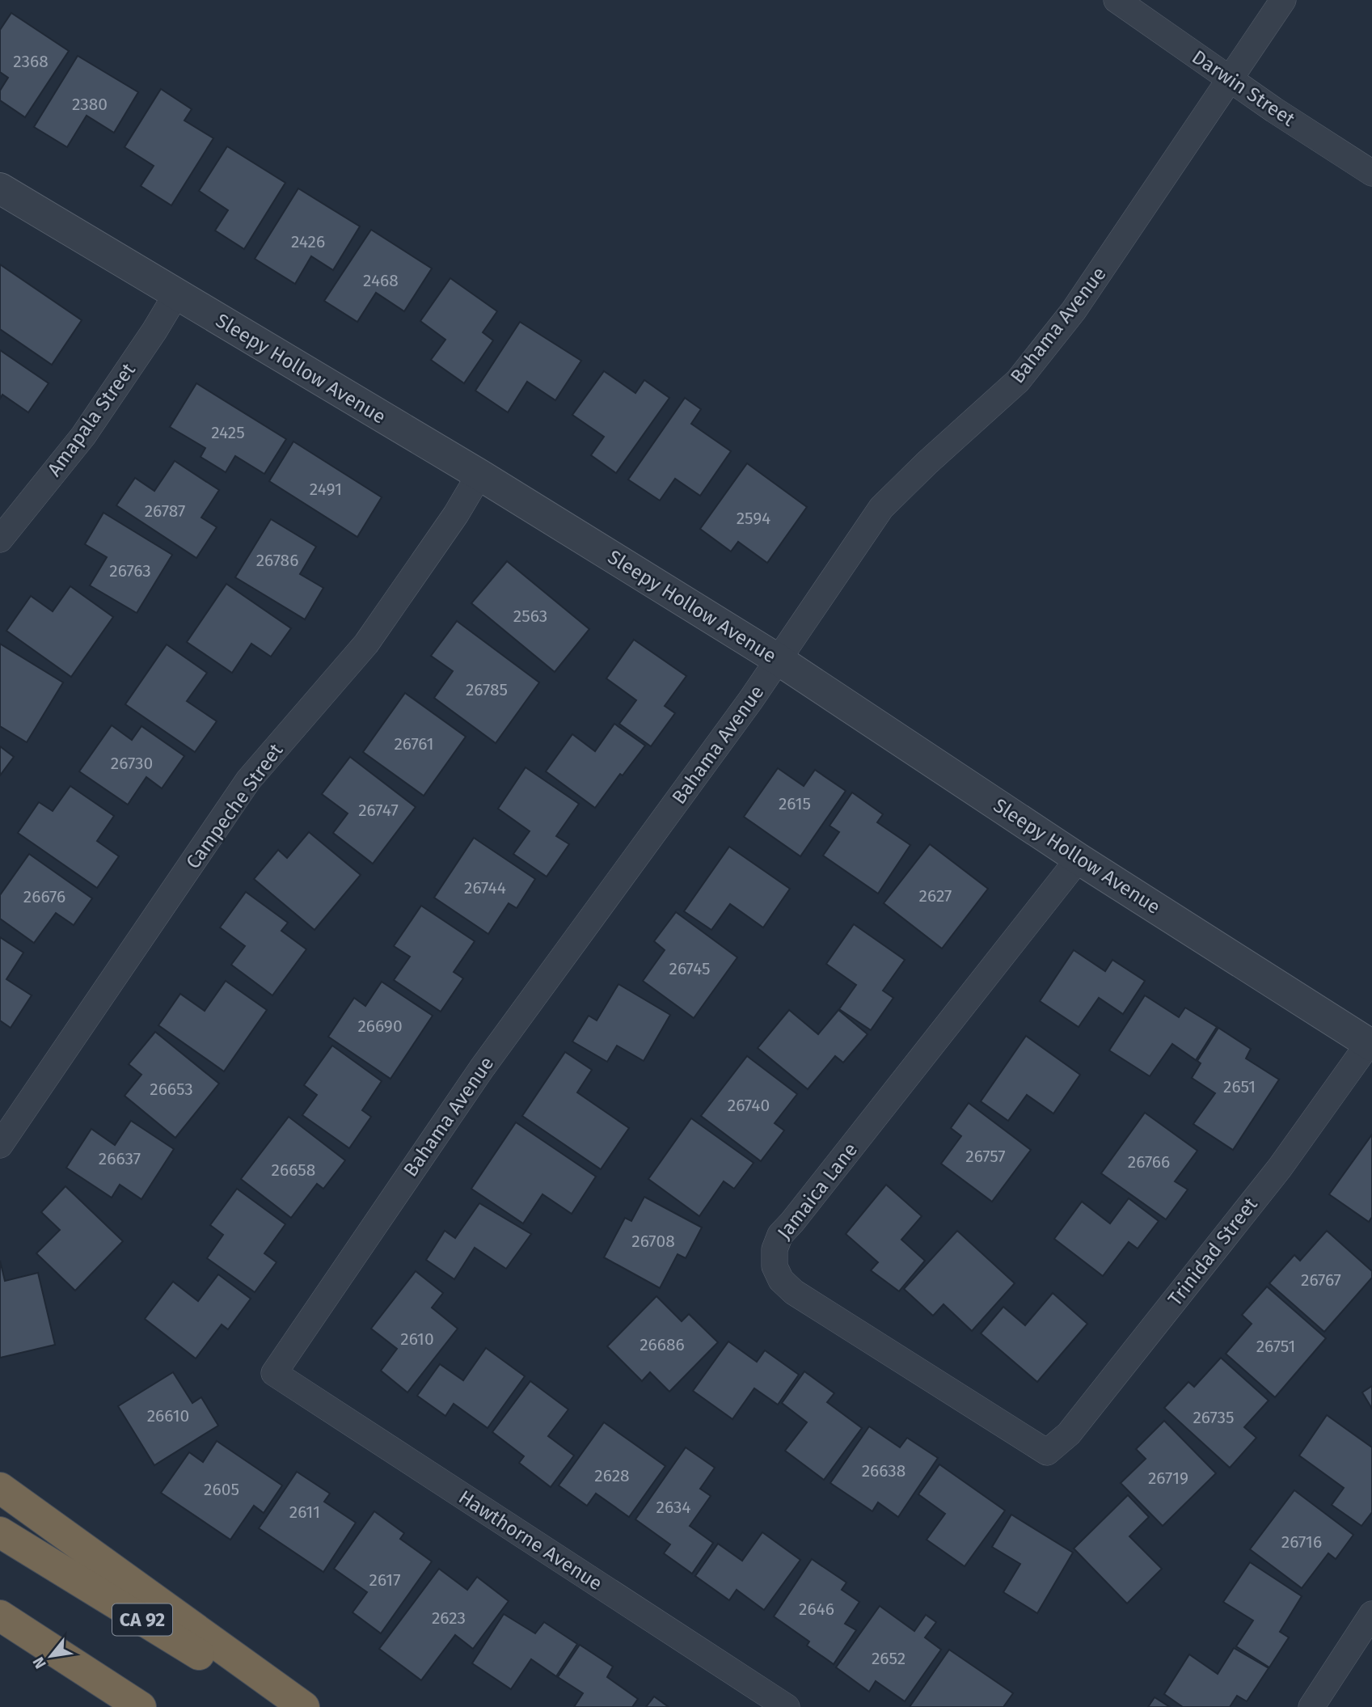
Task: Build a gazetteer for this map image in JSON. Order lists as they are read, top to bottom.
{
  "streets": {
    "highway": ["CA 92"],
    "street": [
      "Darwin Street",
      "Bahama Avenue",
      "Sleepy Hollow Avenue",
      "Amapala Street",
      "Campeche Street",
      "Jamaica Lane",
      "Trinidad Street",
      "Hawthorne Avenue"
    ]
  },
  "crossings": [
    ["Darwin Street", "Bahama Avenue"],
    ["Bahama Avenue", "Sleepy Hollow Avenue"],
    ["Bahama Avenue", "Hawthorne Avenue"],
    ["Sleepy Hollow Avenue", "Amapala Street"],
    ["Sleepy Hollow Avenue", "Campeche Street"],
    ["Sleepy Hollow Avenue", "Jamaica Lane"],
    ["Sleepy Hollow Avenue", "Trinidad Street"],
    ["Jamaica Lane", "Trinidad Street"]
  ],
  "house_numbers": [
    "2368",
    "2380",
    "2426",
    "2468",
    "2425",
    "2491",
    "26787",
    "2594",
    "26786",
    "26763",
    "2563",
    "26785",
    "26761",
    "26730",
    "2615",
    "26747",
    "26744",
    "2627",
    "26676",
    "26745",
    "26690",
    "2651",
    "26653",
    "26740",
    "26757",
    "26637",
    "26766",
    "26658",
    "26708",
    "26767",
    "2610",
    "26686",
    "26751",
    "26610",
    "26735",
    "26638",
    "2628",
    "26719",
    "2605",
    "2634",
    "2611",
    "26716",
    "2617",
    "2646",
    "2623",
    "2652"
  ],
  "north": "bottom left"
}
